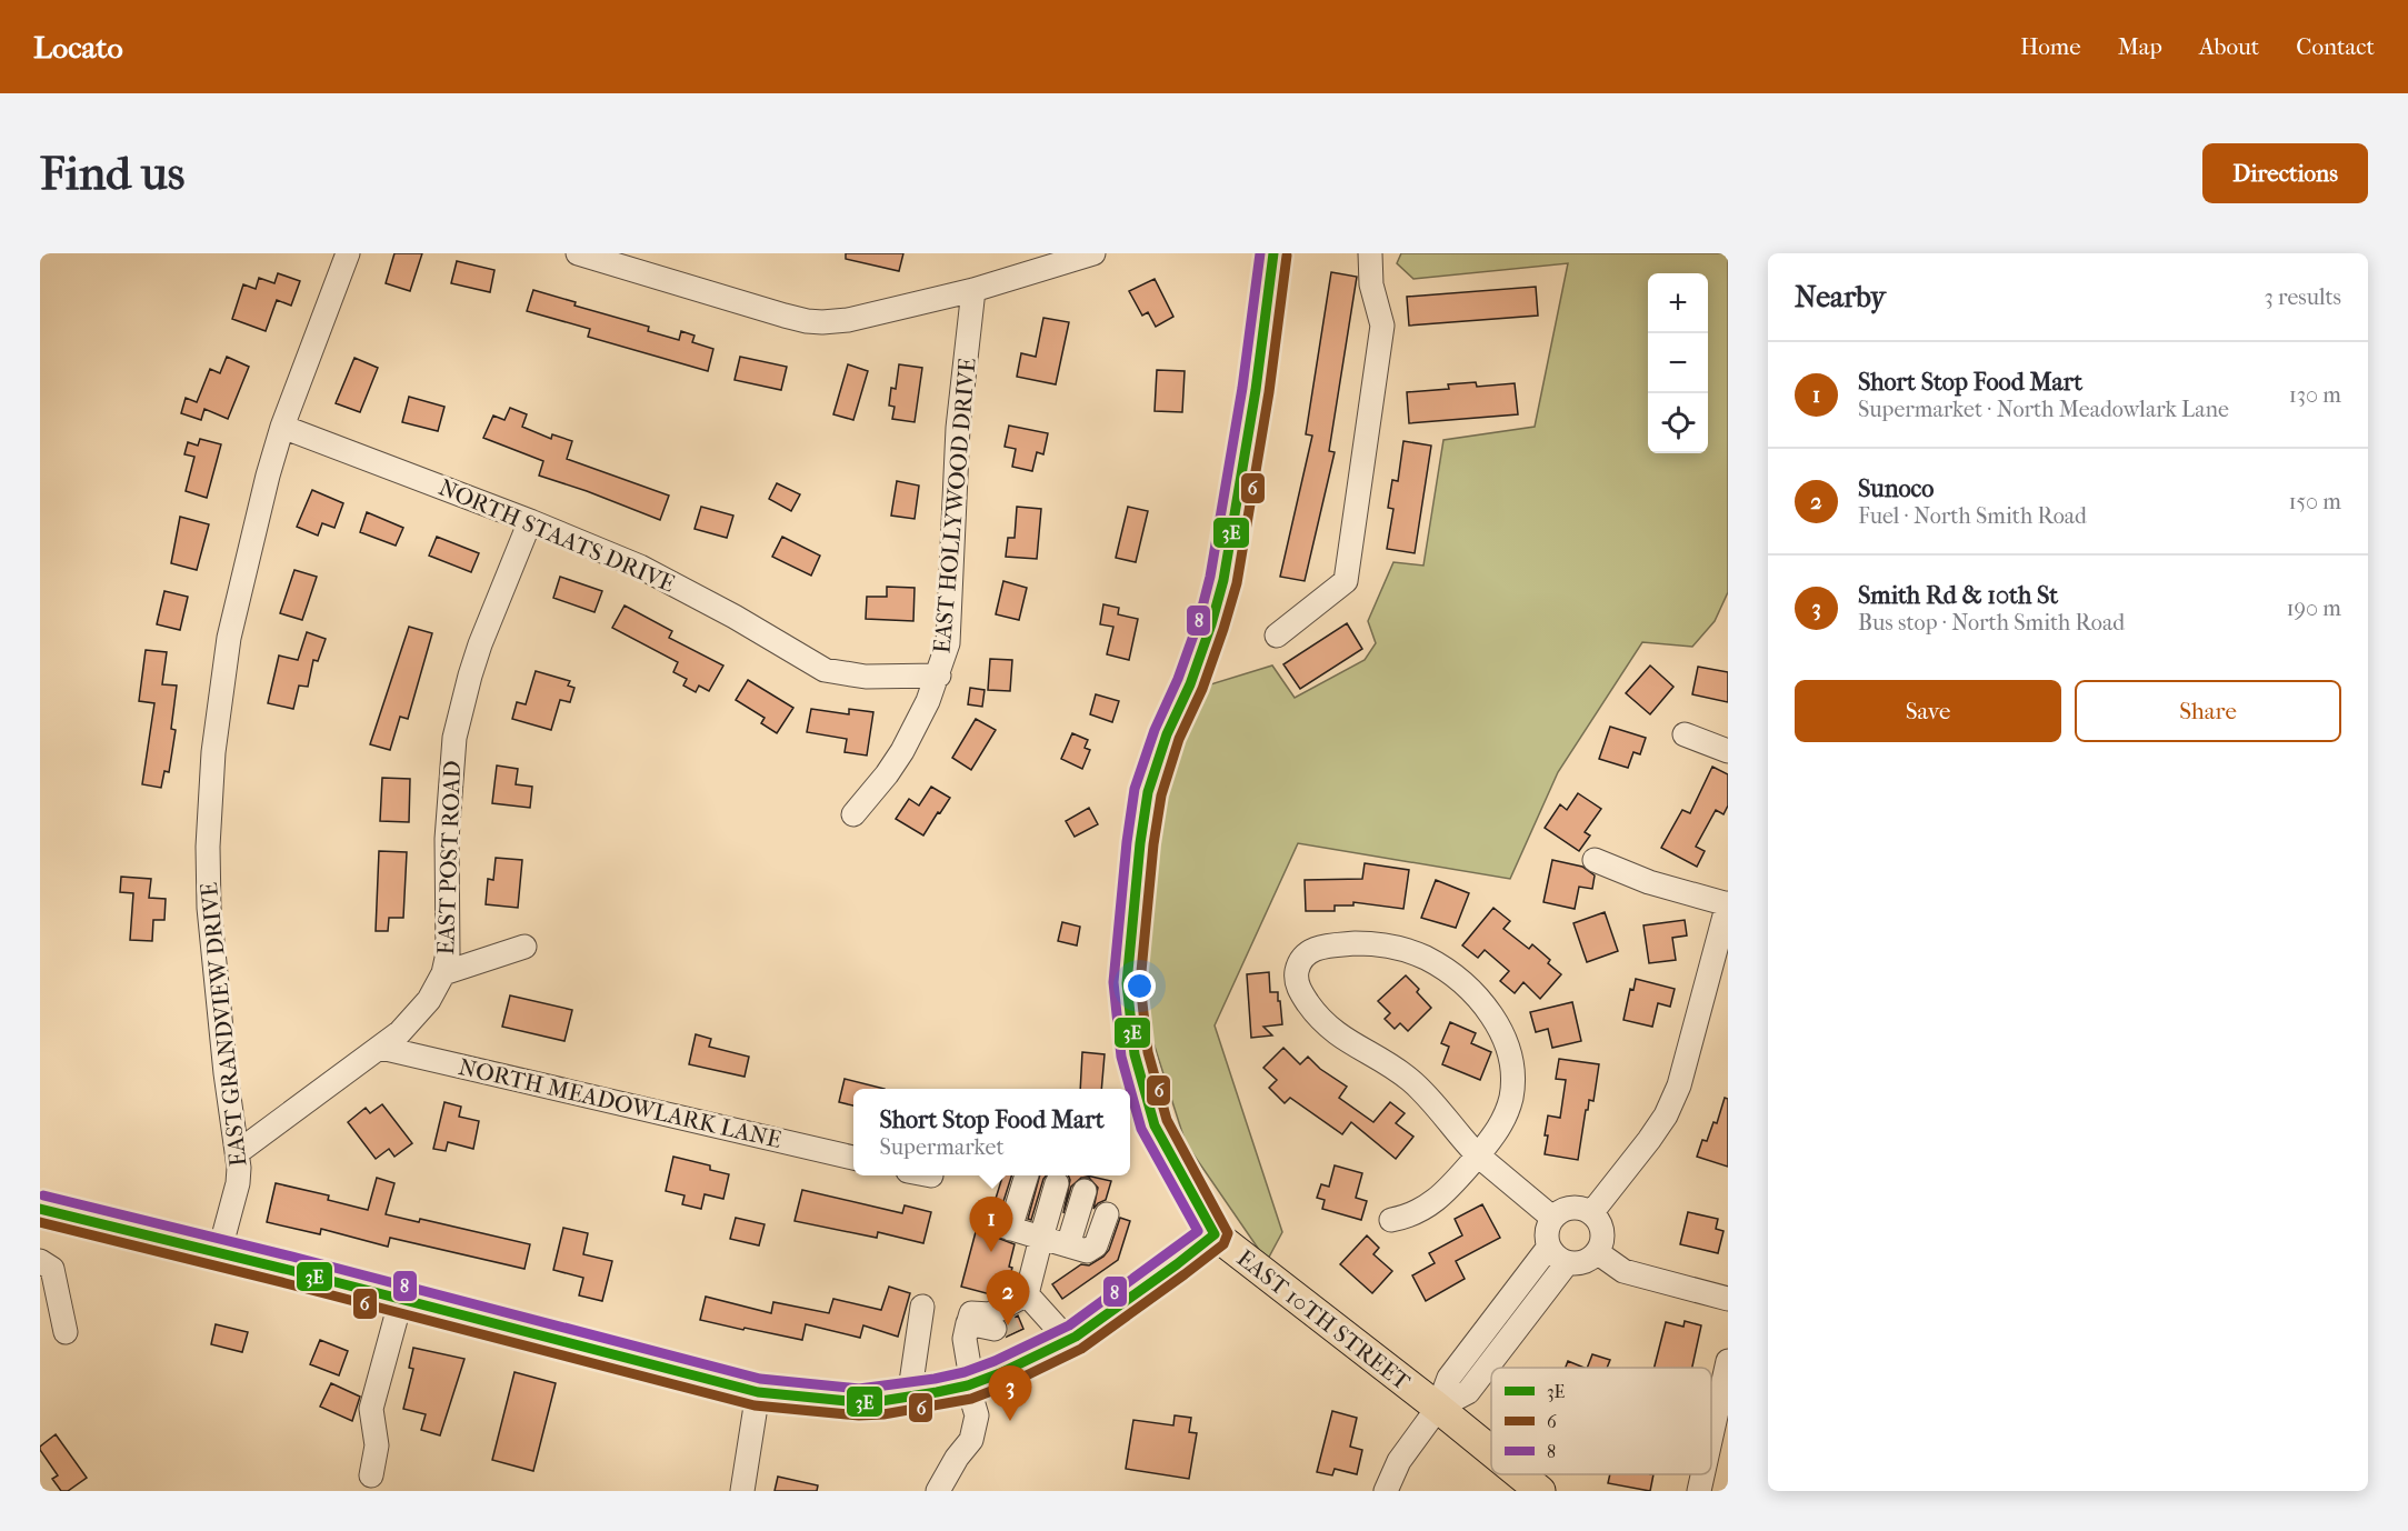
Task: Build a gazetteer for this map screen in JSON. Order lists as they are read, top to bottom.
{
  "streets": {
    "main road": ["EAST 10TH STREET"],
    "street": [
      "EAST HOLLYWOOD DRIVE",
      "NORTH STAATS DRIVE",
      "EAST POST ROAD",
      "EAST GRANDVIEW DRIVE",
      "NORTH MEADOWLARK LANE"
    ]
  },
  "crossings": [
    ["EAST HOLLYWOOD DRIVE", "NORTH STAATS DRIVE"],
    ["NORTH STAATS DRIVE", "EAST POST ROAD"],
    ["NORTH STAATS DRIVE", "EAST GRANDVIEW DRIVE"],
    ["EAST POST ROAD", "EAST GRANDVIEW DRIVE"],
    ["EAST POST ROAD", "NORTH MEADOWLARK LANE"]
  ],
  "lines": ["transit line 3E", "transit line 8", "transit line 6"],
  "legend": ["3E", "6", "8"],
  "page": {
    "header": "Locato",
    "nav": [
      "Home",
      "Map",
      "About",
      "Contact"
    ],
    "buttons": [
      "Directions",
      ["Save", "Share"]
    ],
    "title": "Find us",
    "heading": ["Nearby", "3 results"],
    "map_buttons": ["+", "−"],
    "list": [
      {
        "mark": "1",
        "name": "Short Stop Food Mart",
        "note": "Supermarket · North Meadowlark Lane",
        "value": "130 m"
      },
      {
        "mark": "2",
        "name": "Sunoco",
        "note": "Fuel · North Smith Road",
        "value": "150 m"
      },
      {
        "mark": "3",
        "name": "Smith Rd & 10th St",
        "note": "Bus stop · North Smith Road",
        "value": "190 m"
      }
    ],
    "popup": ["Short Stop Food Mart", "Supermarket"],
    "pins": ["1", "2", "3"]
  }
}
